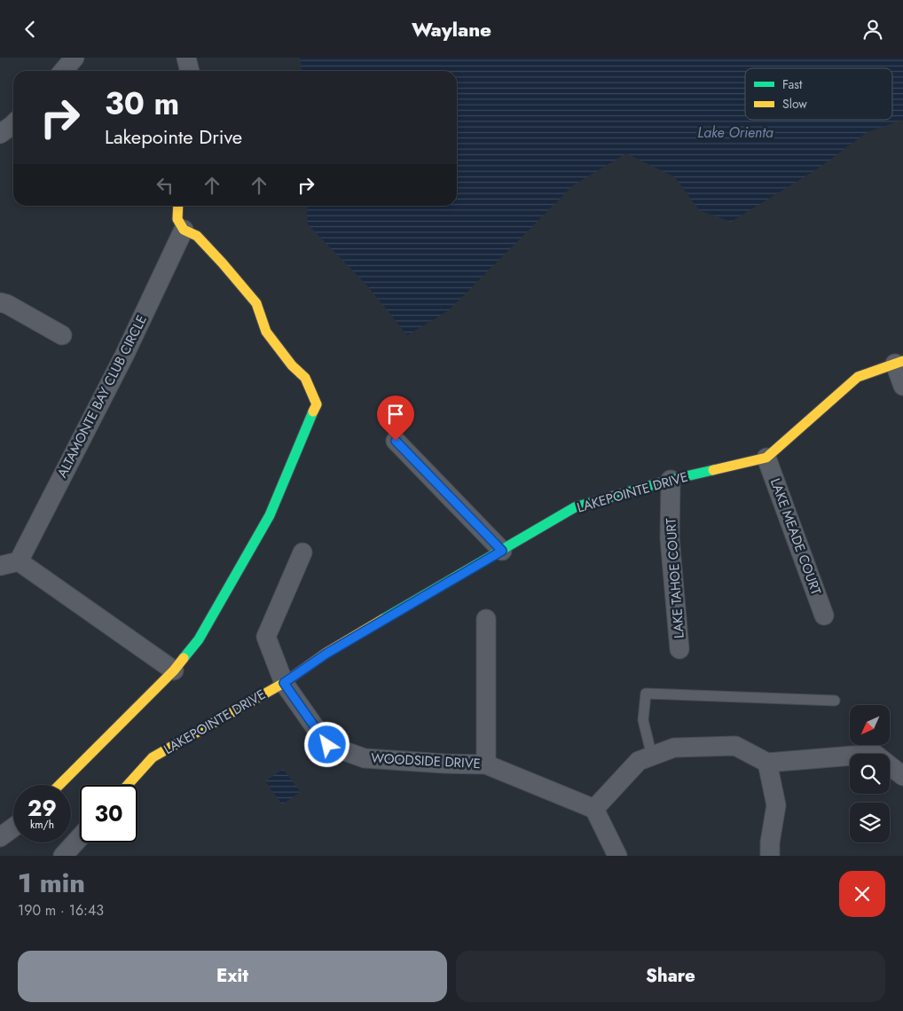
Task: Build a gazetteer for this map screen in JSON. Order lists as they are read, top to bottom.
{
  "streets": {
    "street": [
      "ALTAMONTE BAY CLUB CIRCLE",
      "LAKEPOINTE DRIVE",
      "LAKE MEADE COURT",
      "LAKE TAHOE COURT",
      "WOODSIDE DRIVE"
    ]
  },
  "crossings": [
    ["LAKEPOINTE DRIVE", "LAKE MEADE COURT"],
    ["LAKEPOINTE DRIVE", "LAKE TAHOE COURT"],
    ["LAKEPOINTE DRIVE", "WOODSIDE DRIVE"]
  ],
  "water": ["Lake Orienta"],
  "legend": ["Fast", "Slow"],
  "north": "bottom left",
  "page": {
    "header": "Waylane",
    "turn": ["30 m", "Lakepointe Drive"],
    "speed": "29 km/h",
    "limit": "30",
    "heading": ["1 min", "190 m · 16:43"],
    "buttons": ["Exit", "Share"]
  }
}
